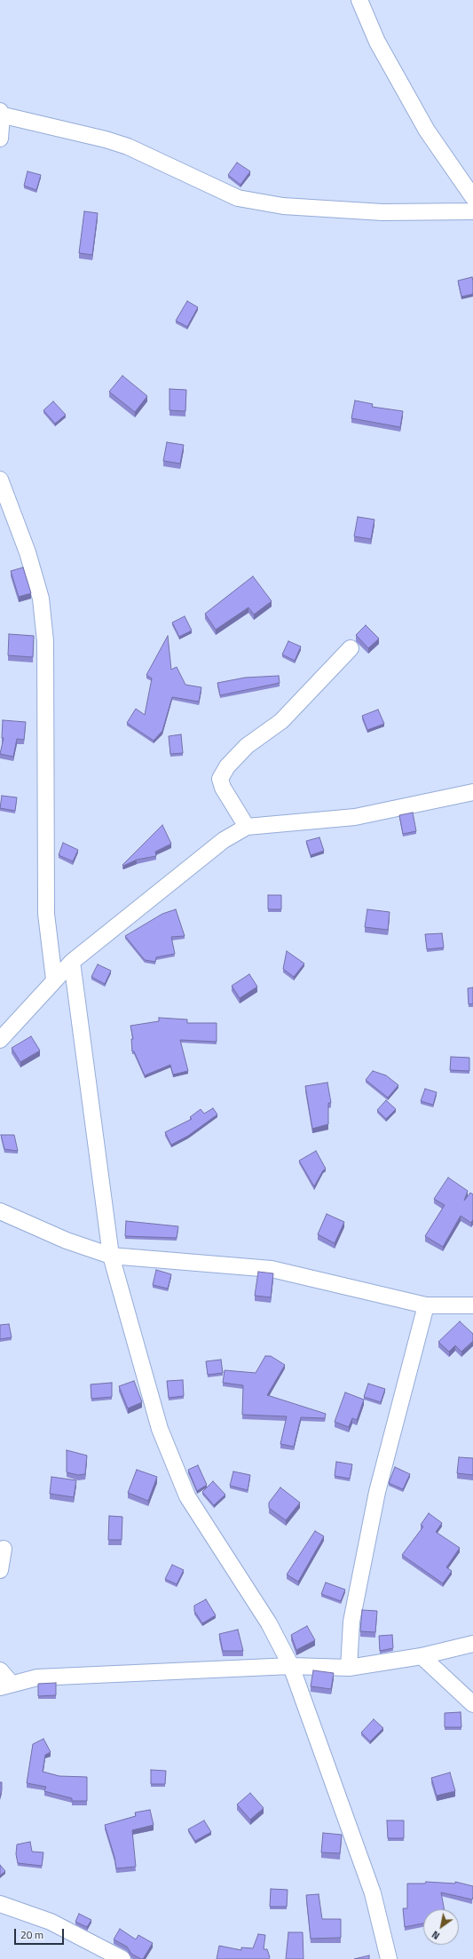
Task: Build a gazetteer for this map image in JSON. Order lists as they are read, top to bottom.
{
  "scale_bar": "20 m",
  "north": "bottom left"
}
